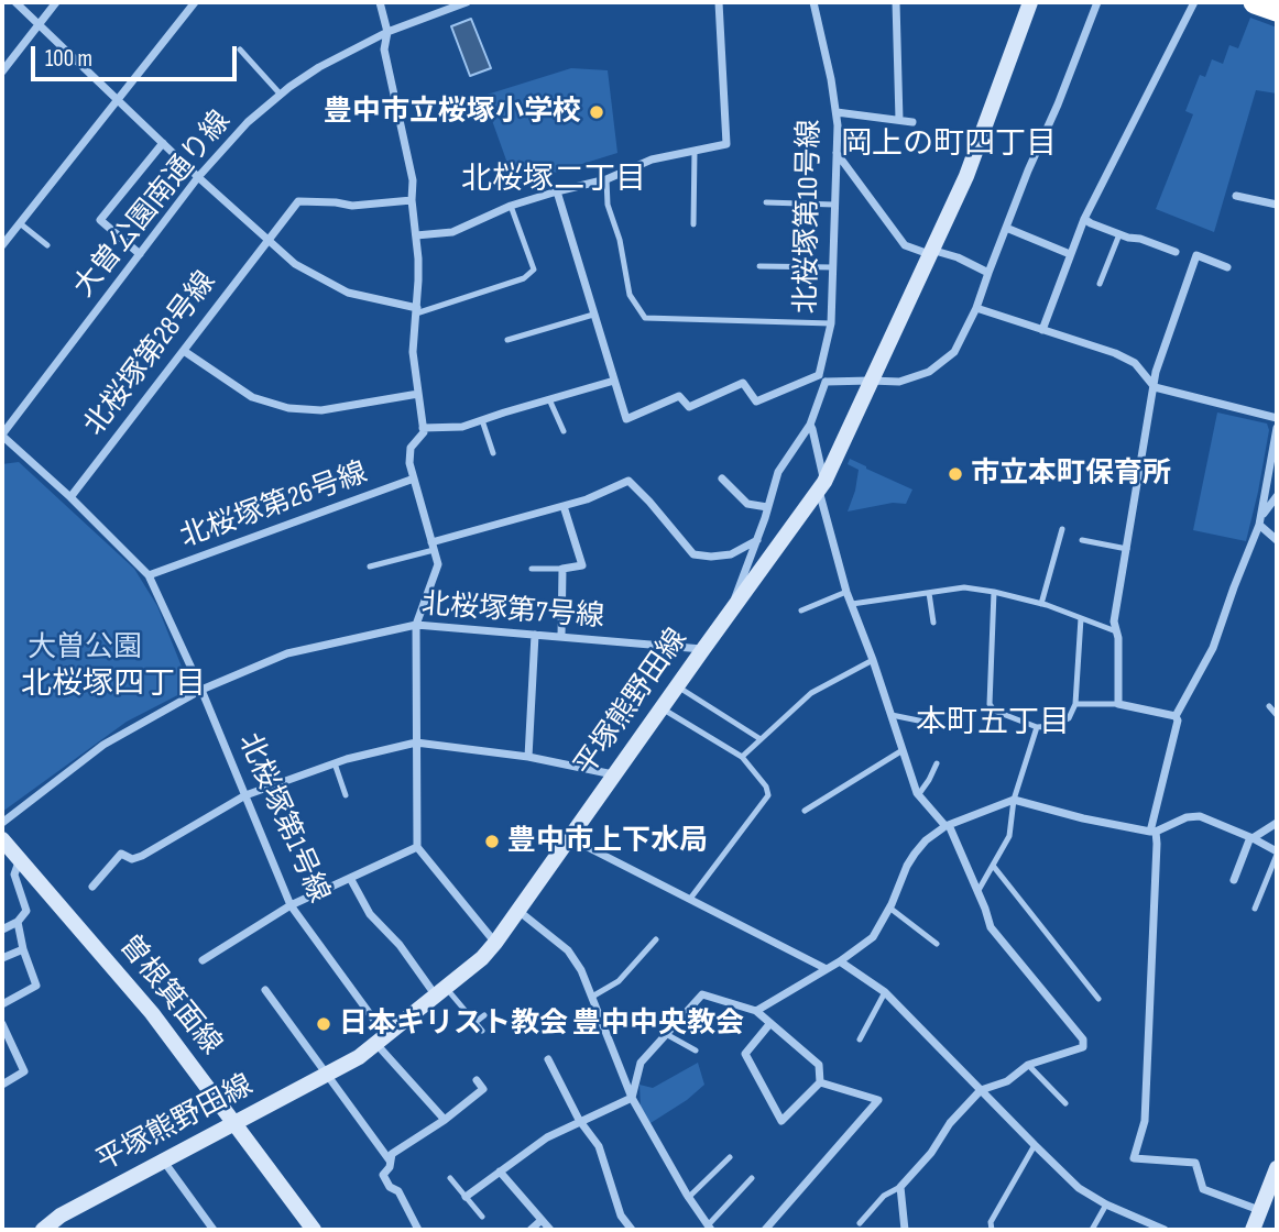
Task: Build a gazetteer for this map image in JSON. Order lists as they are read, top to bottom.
{
  "streets": {
    "street": [
      "大曽公園南通り線",
      "北桜塚第10号線",
      "北桜塚第28号線",
      "北桜塚第26号線",
      "北桜塚第7号線",
      "平塚熊野田線",
      "北桜塚第1号線",
      "曽根箕面線"
    ]
  },
  "crossings": [
    ["北桜塚第10号線", "平塚熊野田線"],
    ["北桜塚第26号線", "北桜塚第1号線"],
    ["北桜塚第7号線", "平塚熊野田線"],
    ["北桜塚第7号線", "北桜塚第1号線"],
    ["平塚熊野田線", "北桜塚第1号線"],
    ["平塚熊野田線", "曽根箕面線"]
  ],
  "districts": [
    "岡上の町四丁目",
    "北桜塚二丁目",
    "北桜塚四丁目",
    "本町五丁目"
  ],
  "parks": ["大曽公園"],
  "places": [
    "豊中市立桜塚小学校",
    "市立本町保育所",
    "豊中市上下水局",
    "日本キリスト教会 豊中中央教会"
  ],
  "scale_bar": "100 m"
}
